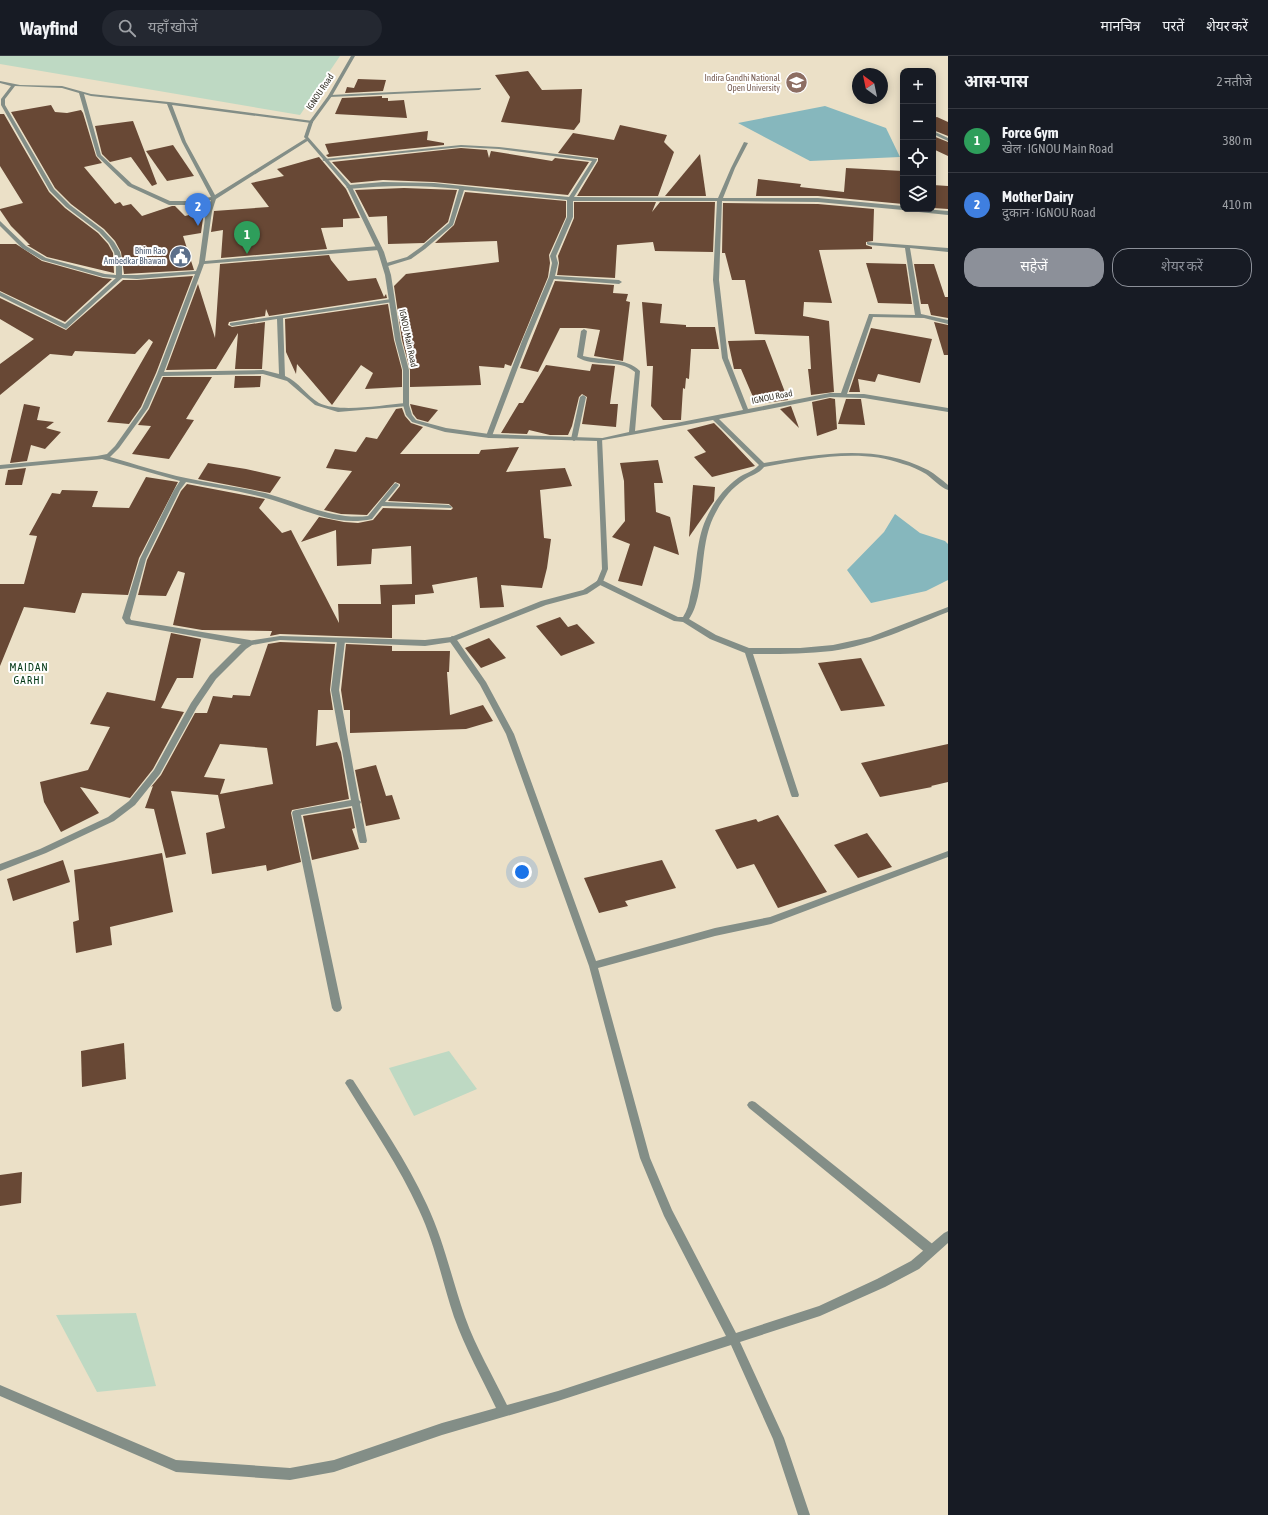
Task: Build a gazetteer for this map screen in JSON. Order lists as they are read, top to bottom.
{
  "streets": {
    "street": ["IGNOU Road", "IGNOU Main Road"]
  },
  "crossings": [
    ["IGNOU Road", "IGNOU Main Road"]
  ],
  "districts": ["MAIDAN GARHI"],
  "places": {
    "school or university": ["Indira Gandhi National Open University"],
    "public building": ["Bhim Rao Ambedkar Bhawan"]
  },
  "north": "top left",
  "page": {
    "header": "Wayfind",
    "search": "यहाँ खोजें",
    "nav": ["मानचित्र", "परतें", "शेयर करें"],
    "heading": ["आस-पास", "2 नतीजे"],
    "map_buttons": ["+", "−"],
    "list": [
      {
        "mark": "1",
        "name": "Force Gym",
        "note": "खेल · IGNOU Main Road",
        "value": "380 m"
      },
      {
        "mark": "2",
        "name": "Mother Dairy",
        "note": "दुकान · IGNOU Road",
        "value": "410 m"
      }
    ],
    "pins": ["2", "1"],
    "buttons": ["सहेजें", "शेयर करें"]
  }
}
